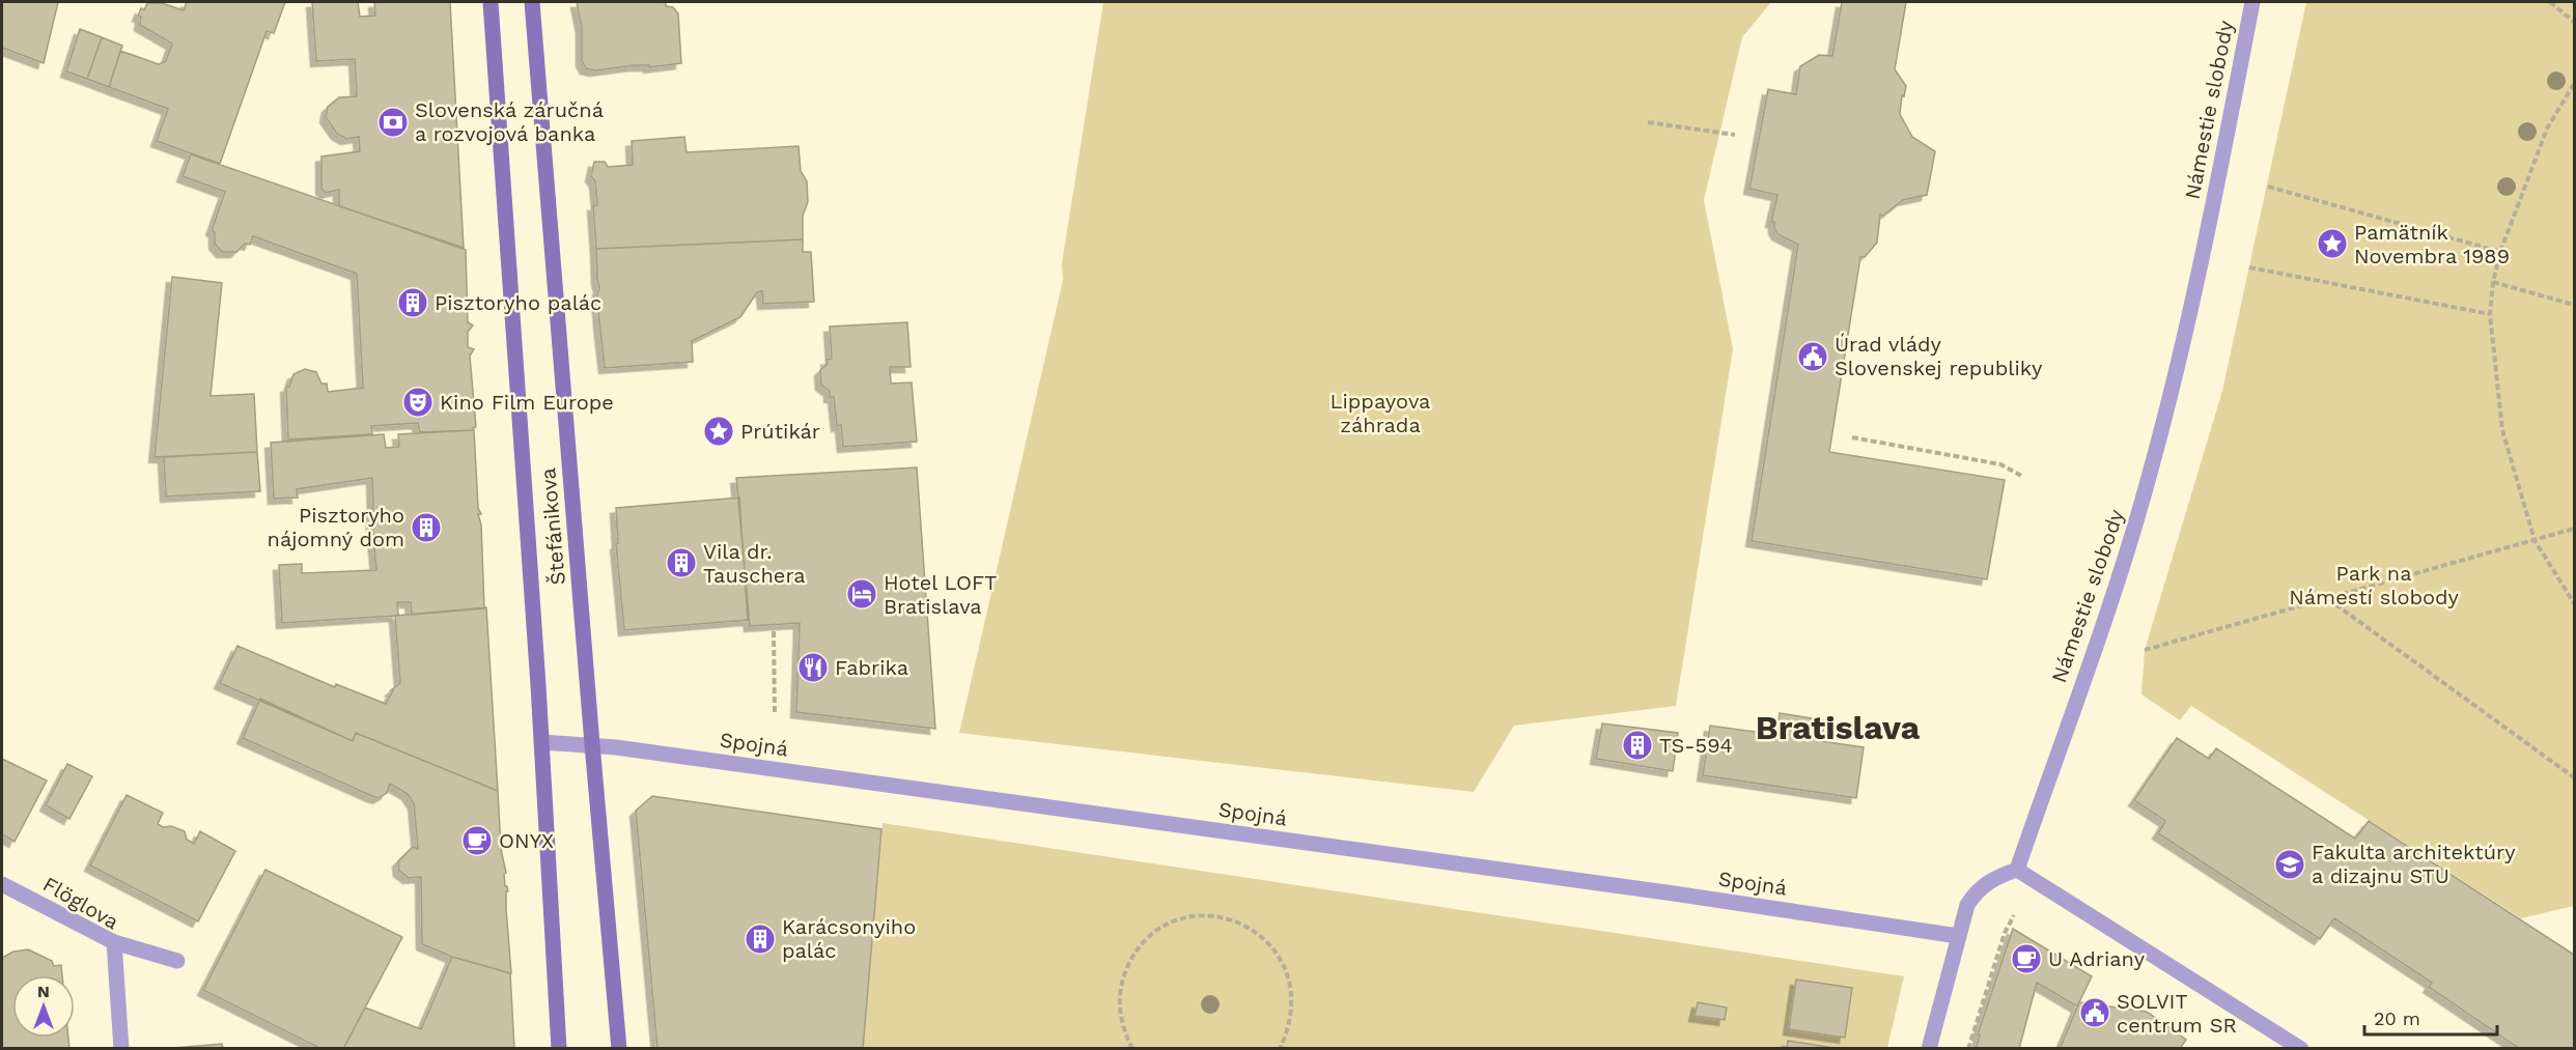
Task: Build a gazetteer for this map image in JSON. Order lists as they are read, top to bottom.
{
  "streets": {
    "main road": ["Štefánikova"],
    "street": ["Námestie slobody", "Spojná", "Flöglova"]
  },
  "crossings": [
    ["Štefánikova", "Spojná"]
  ],
  "districts": ["Bratislava"],
  "parks": ["Lippayova záhrada", "Park na Námestí slobody"],
  "places": {
    "bank": ["Slovenská záručná a rozvojová banka"],
    "place": ["Pamätník Novembra 1989", "Prútikár"],
    "building": [
      "Pisztoryho palác",
      "Pisztoryho nájomný dom",
      "Vila dr. Tauschera",
      "TS-594",
      "Karácsonyiho palác"
    ],
    "public building": ["Úrad vlády Slovenskej republiky", "SOLVIT centrum SR"],
    "theatre": ["Kino Film Europe"],
    "hotel": ["Hotel LOFT Bratislava"],
    "restaurant": ["Fabrika"],
    "cafe": ["ONYX", "U Adriany"],
    "school or university": ["Fakulta architektúry a dizajnu STU"]
  },
  "scale_bar": "20 m",
  "north": "top"
}
